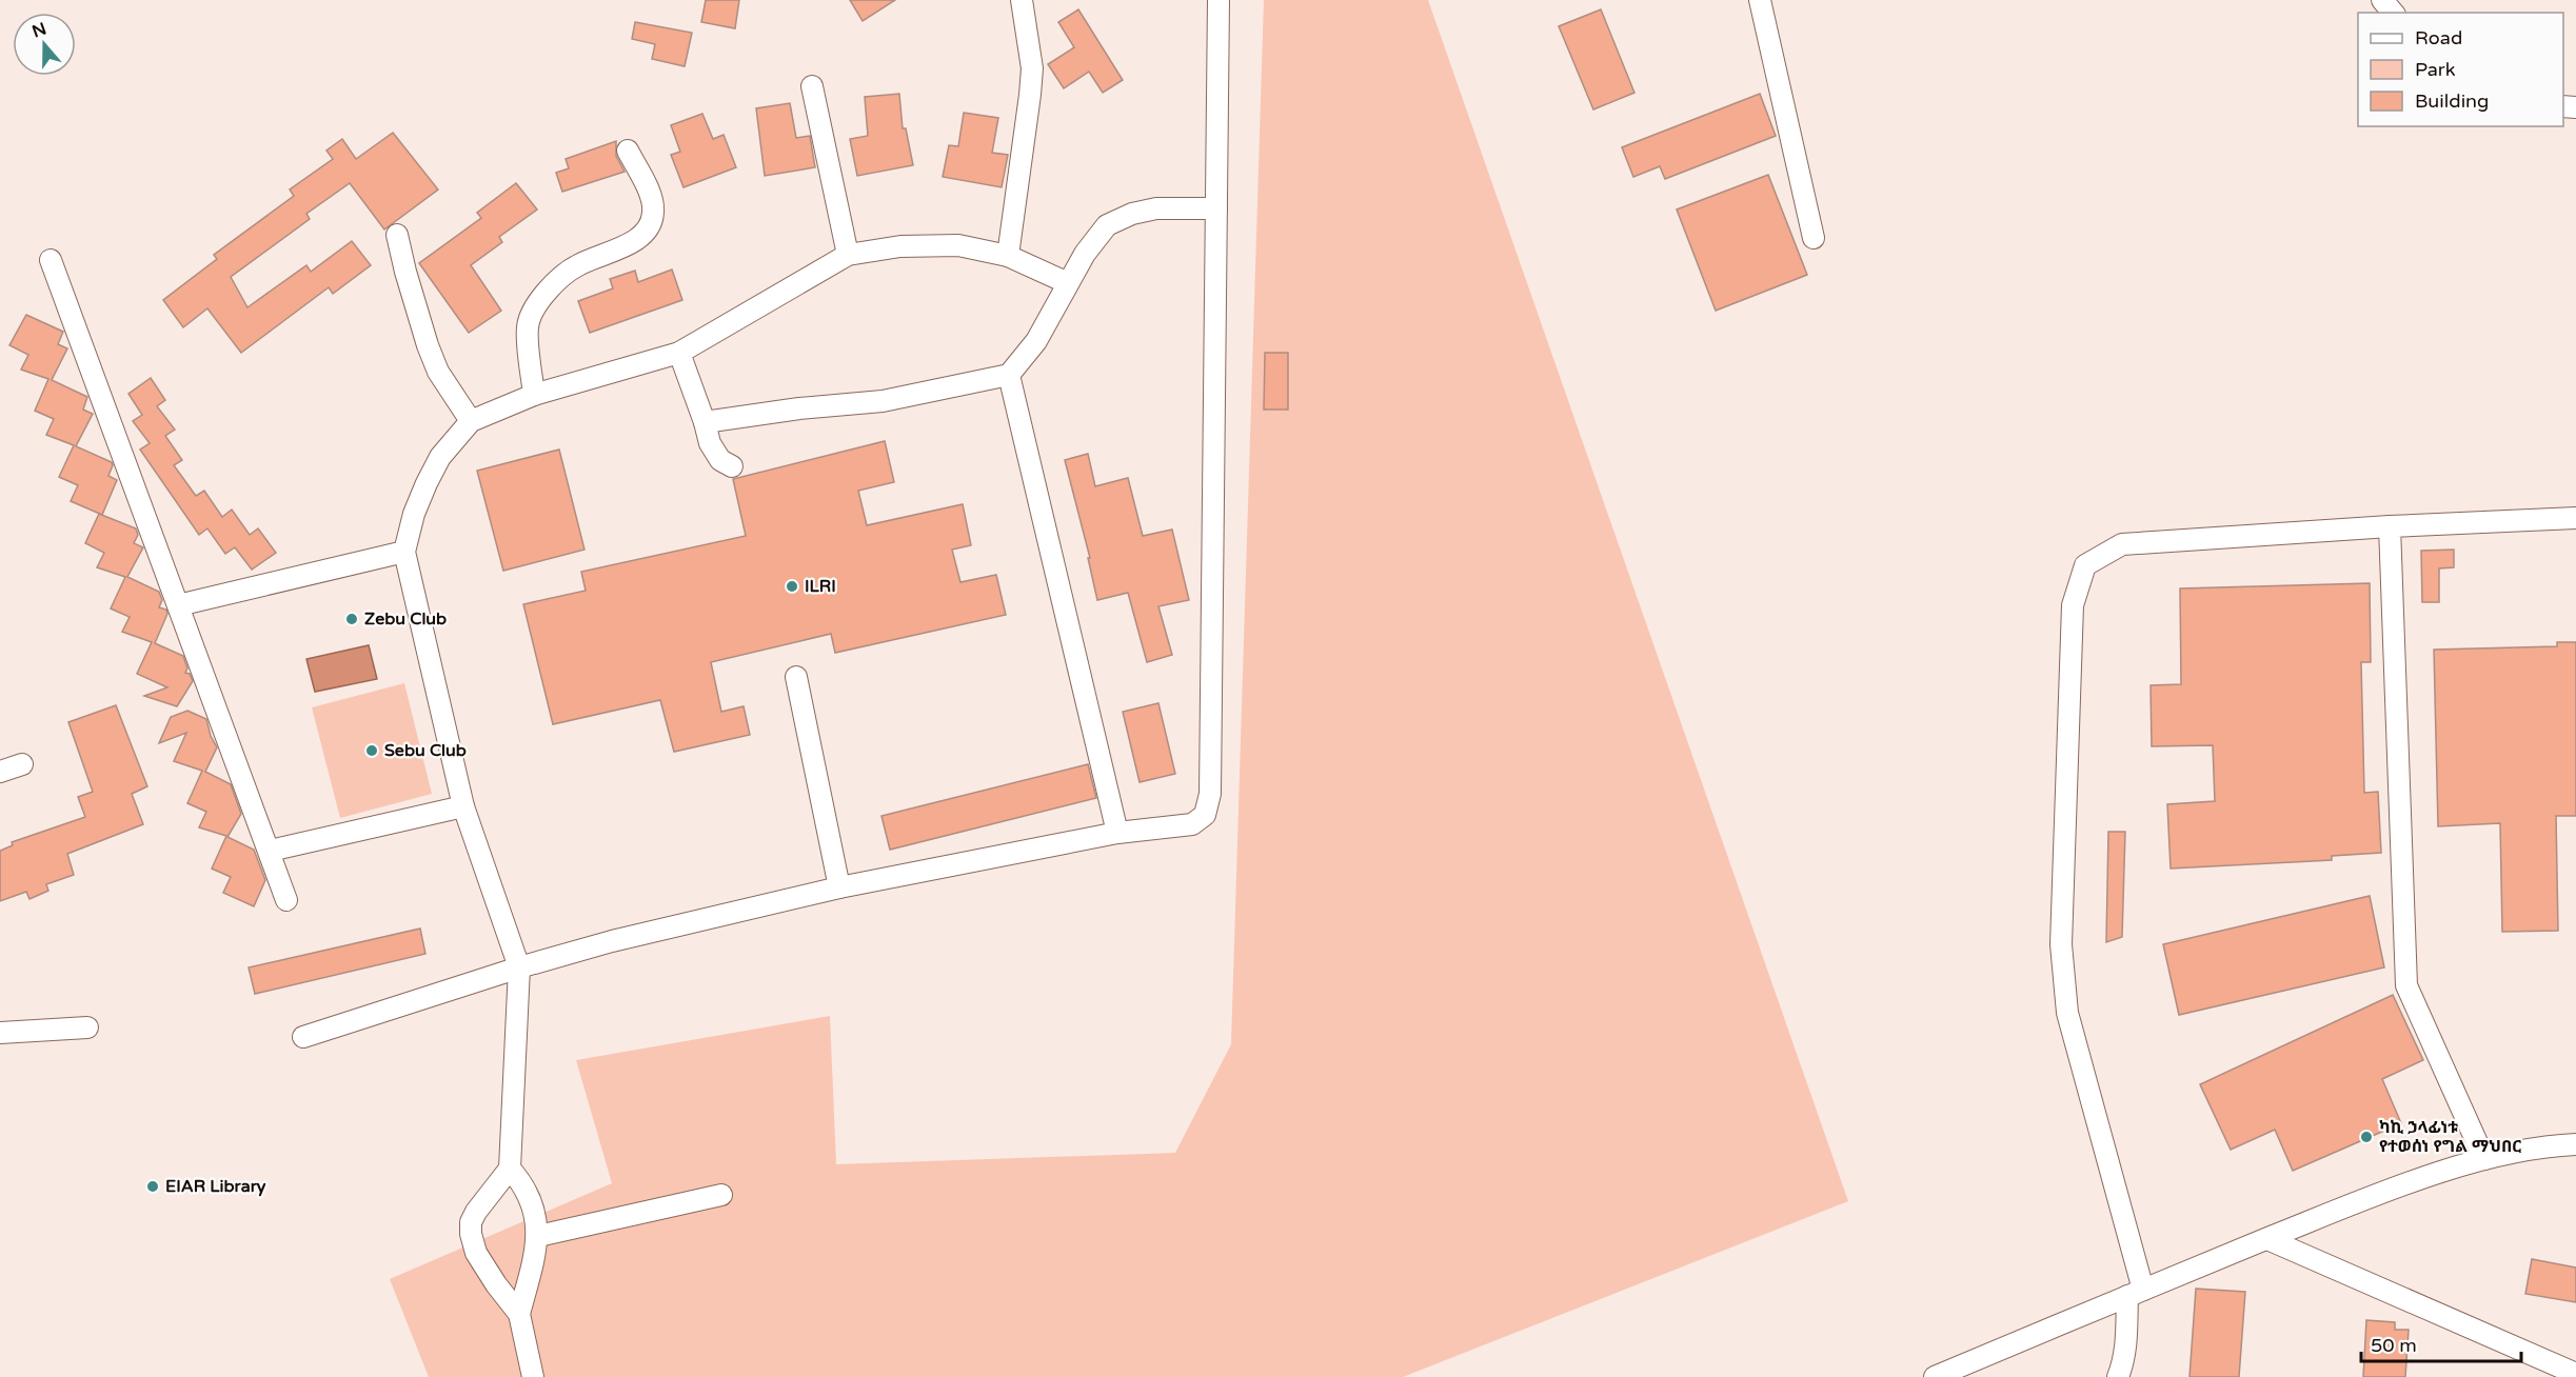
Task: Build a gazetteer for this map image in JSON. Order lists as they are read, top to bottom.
{
  "places": [
    "ILRI",
    "Zebu Club",
    "Sebu Club",
    "ካኪ ኃላፊነቱ የተወሰነ የግል ማህበር",
    "EIAR Library"
  ],
  "legend": ["Road", "Park", "Building"],
  "scale_bar": "50 m",
  "north": "top"
}
